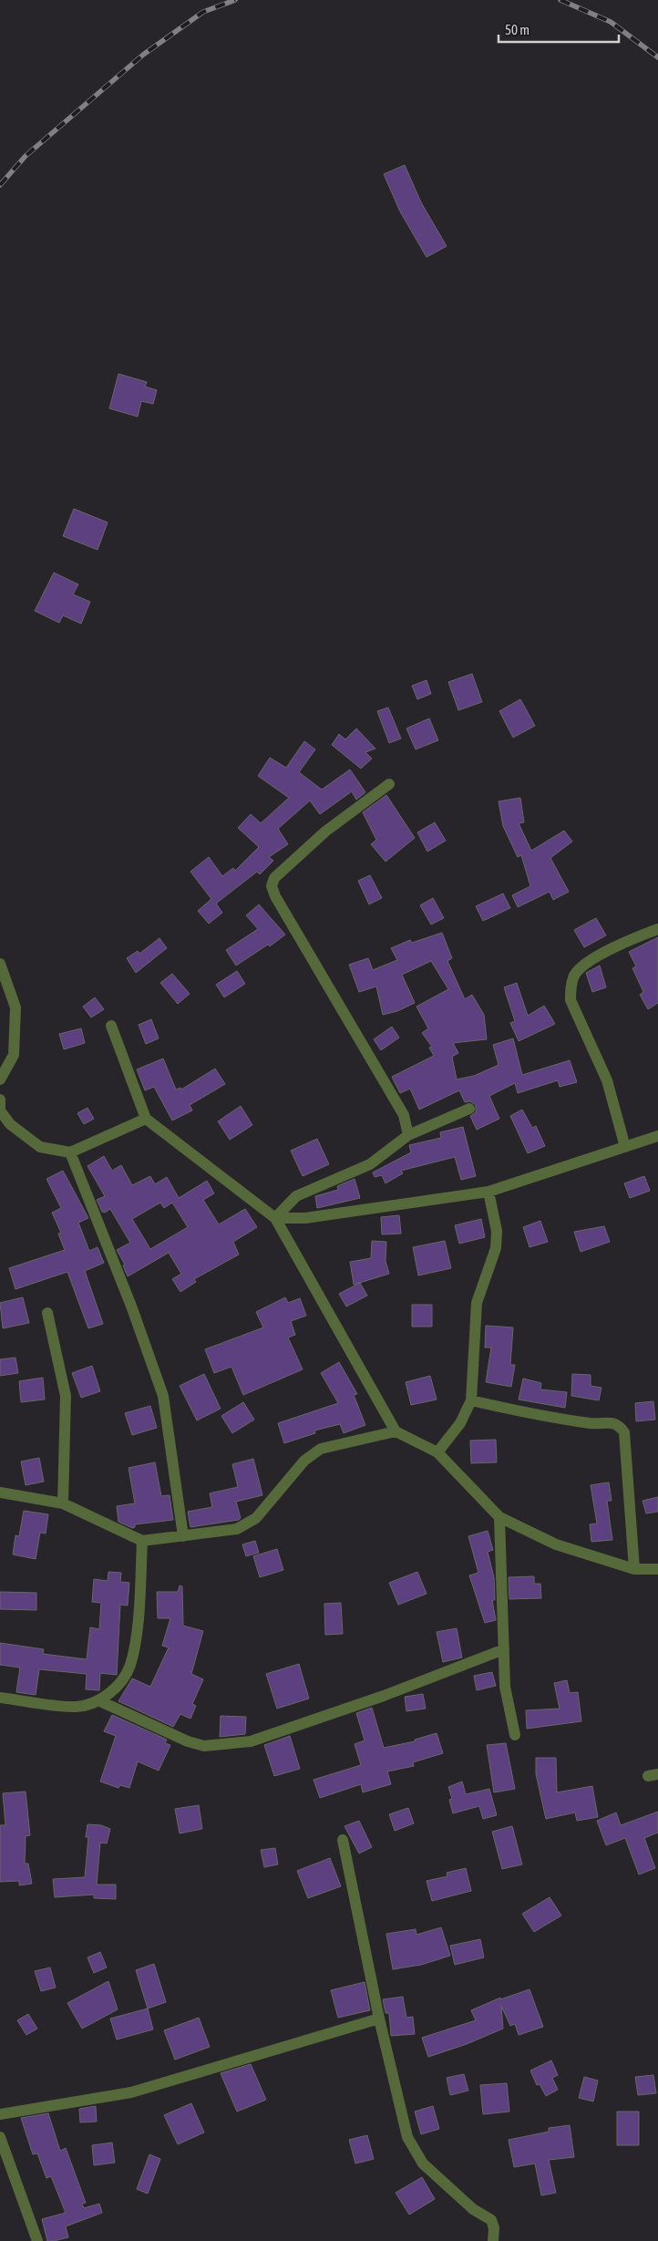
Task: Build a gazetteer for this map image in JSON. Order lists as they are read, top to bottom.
{
  "scale_bar": "50 m"
}
